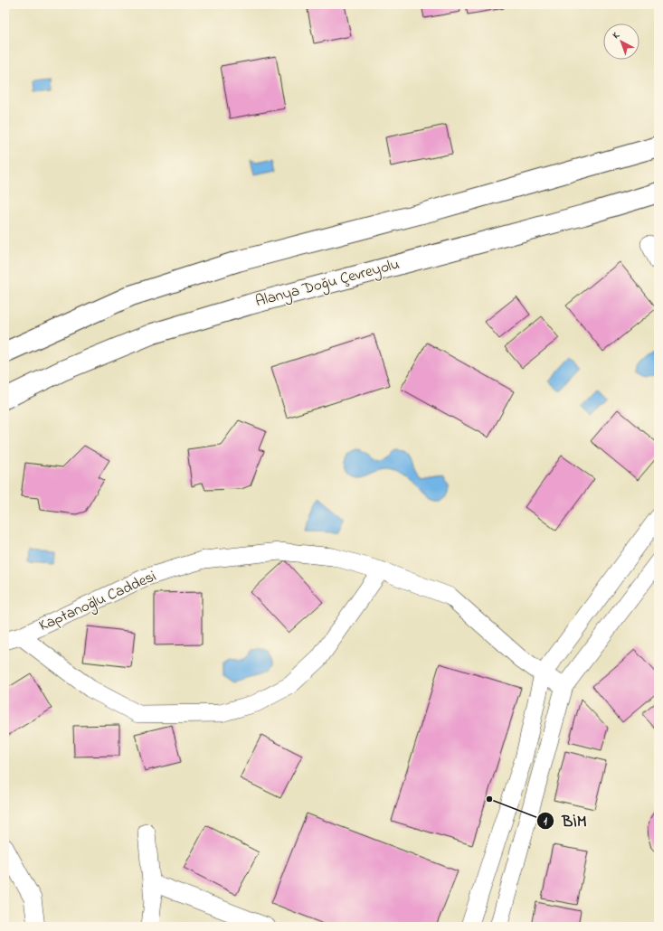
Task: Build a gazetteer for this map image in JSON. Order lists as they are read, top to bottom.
{
  "streets": {
    "highway": ["Alanya Doğu Çevreyolu"],
    "street": ["Kaptanoğlu Caddesi"]
  },
  "places": ["BİM"],
  "north": "top left"
}
